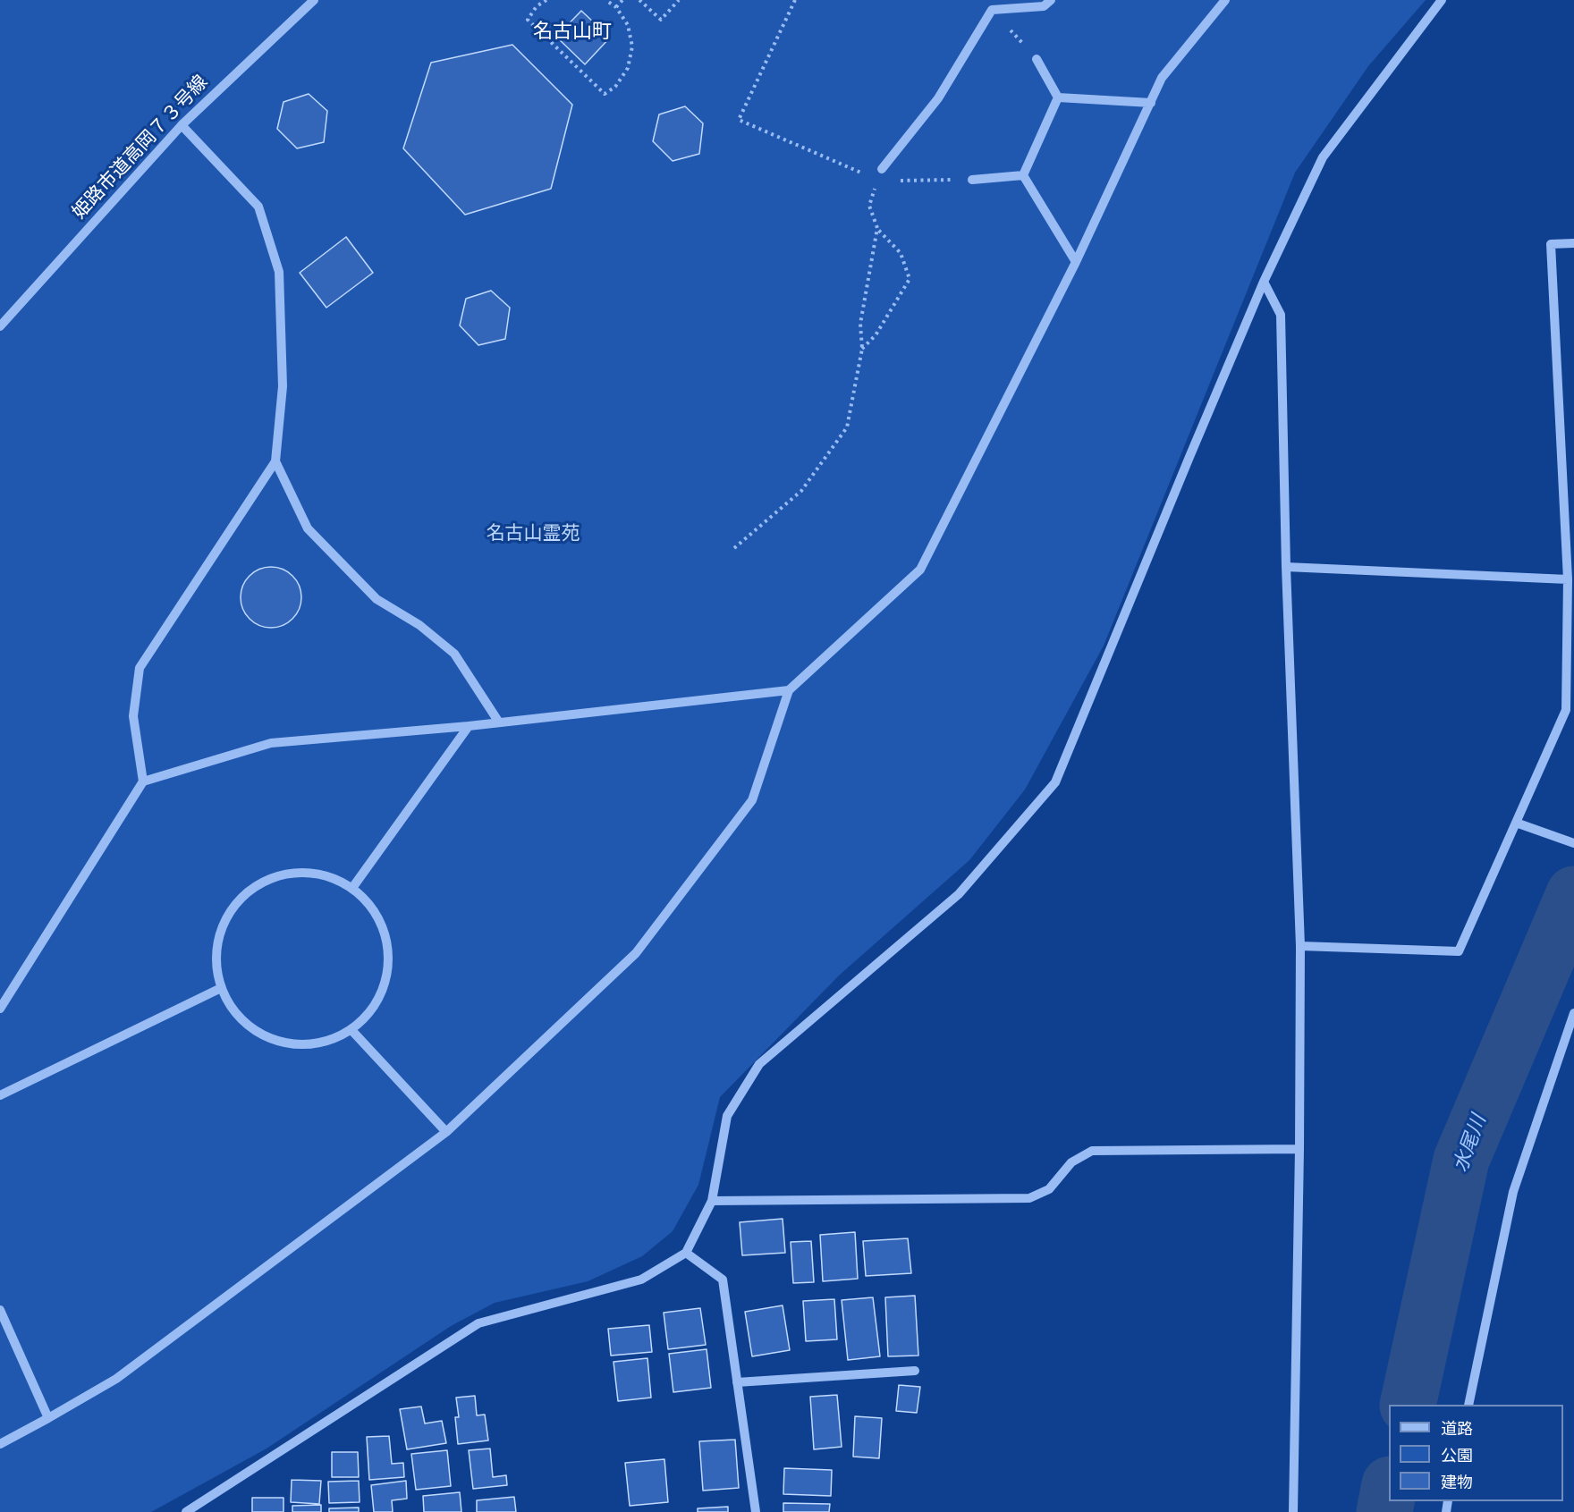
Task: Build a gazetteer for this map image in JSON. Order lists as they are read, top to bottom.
{
  "streets": {
    "street": ["姫路市道高岡７３号線"]
  },
  "districts": ["名古山町"],
  "water": ["水尾川"],
  "parks": ["名古山霊苑"],
  "legend": ["道路", "公園", "建物"]
}
